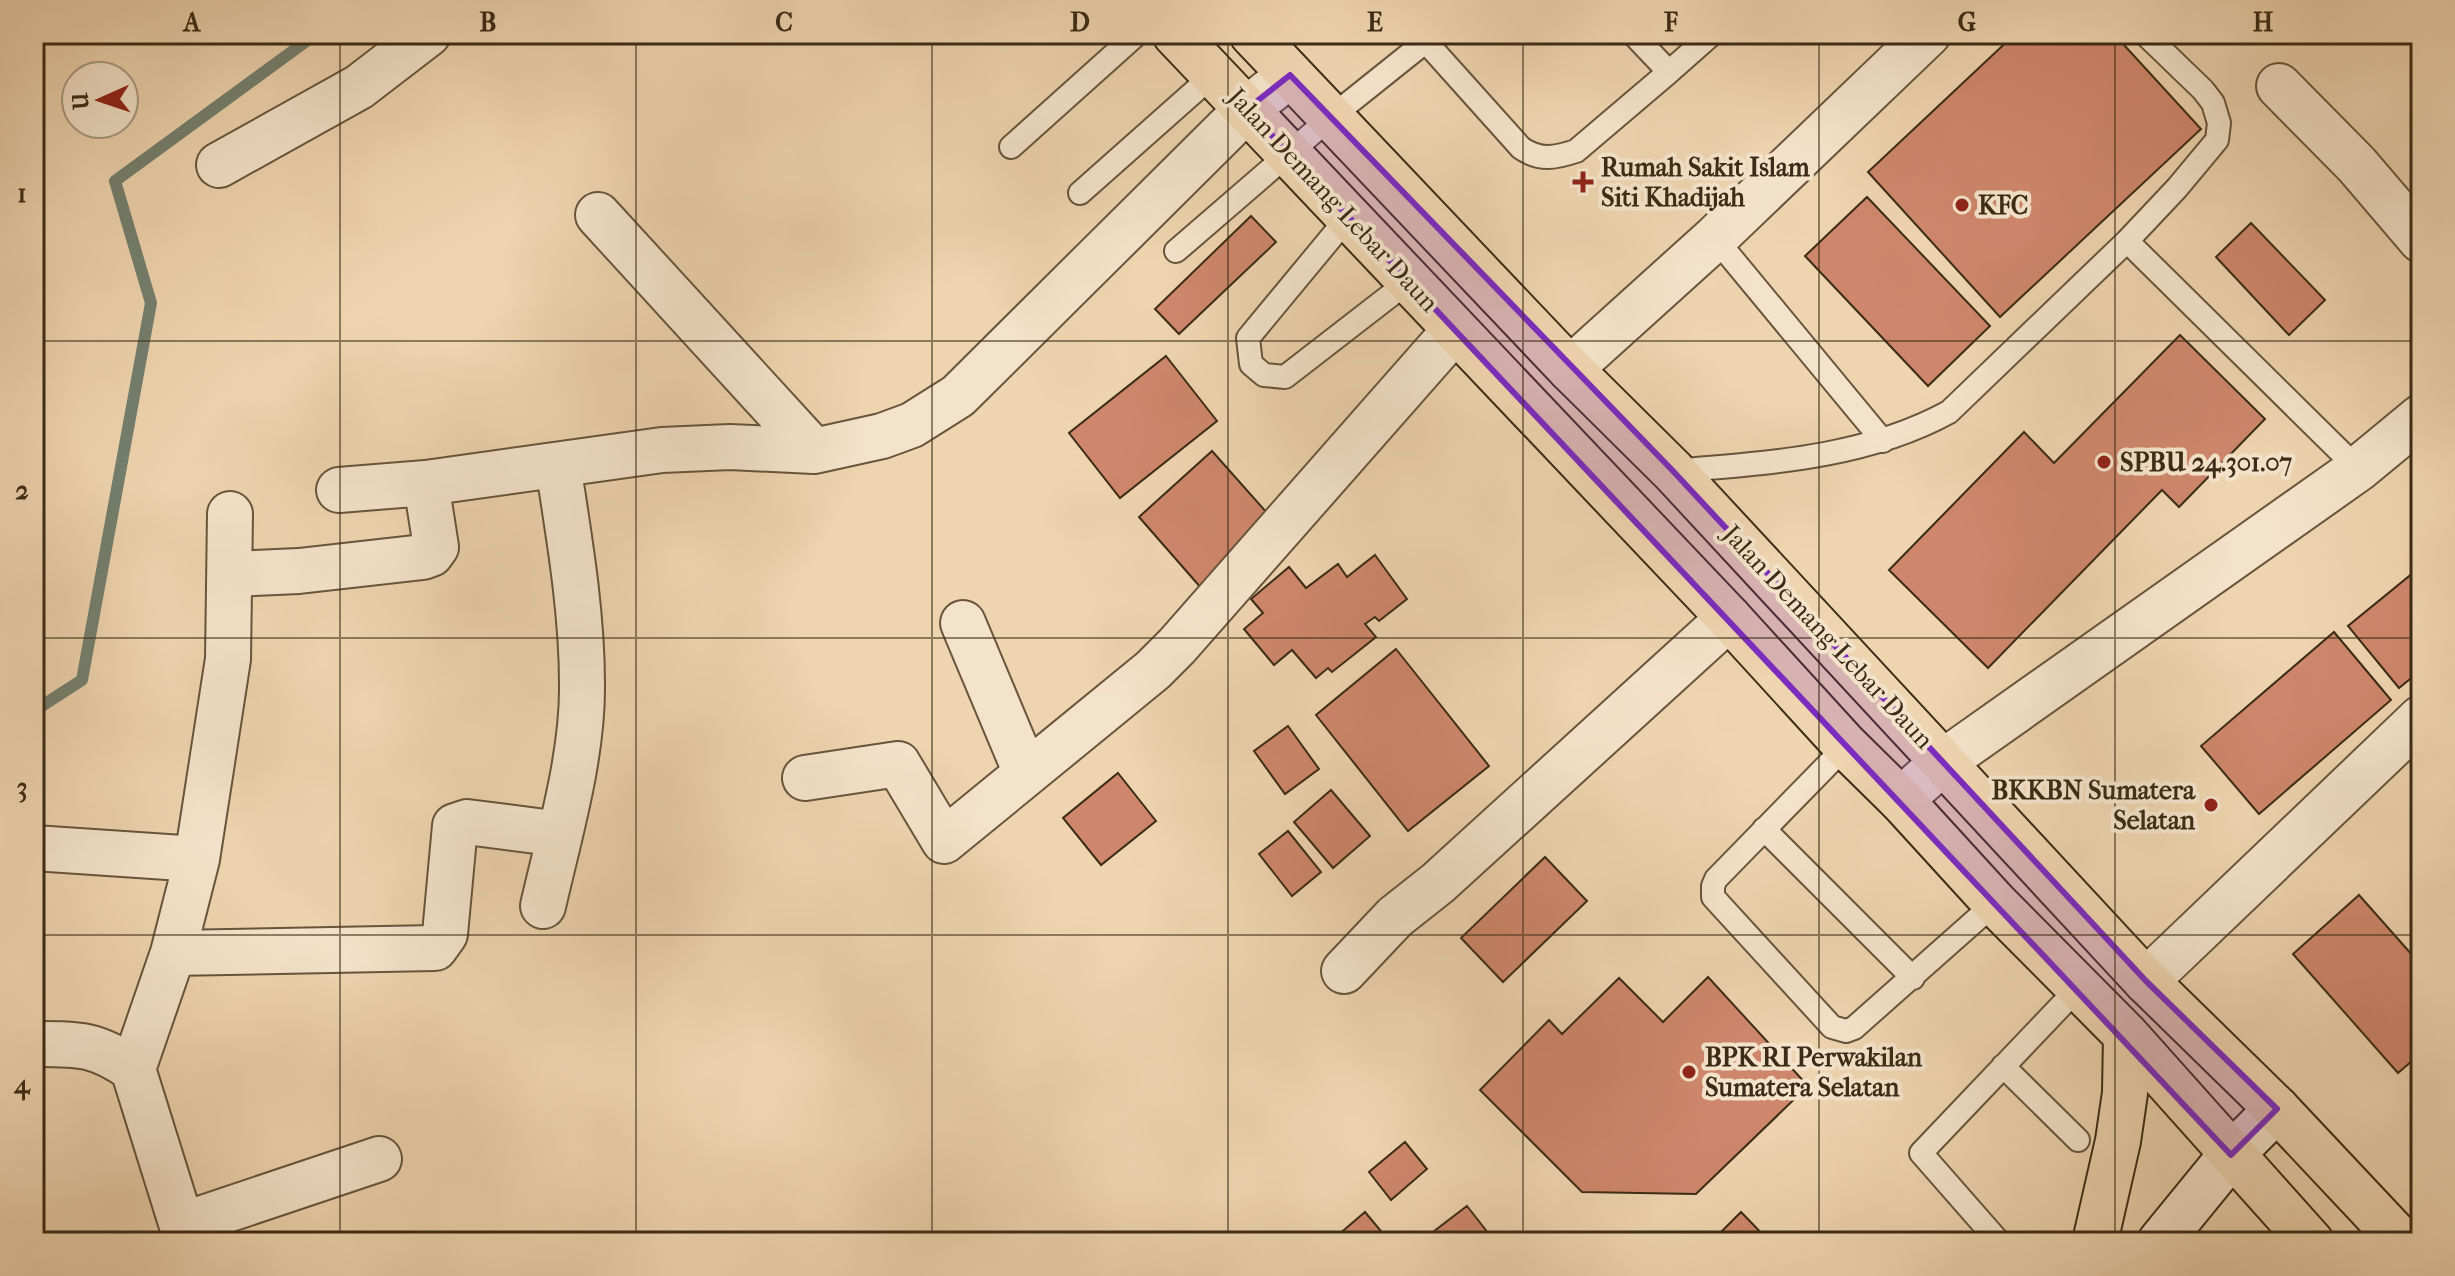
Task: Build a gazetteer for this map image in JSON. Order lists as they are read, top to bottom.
{
  "streets": {
    "highway": ["Jalan Demang Lebar Daun"]
  },
  "places": {
    "health": ["Rumah Sakit Islam Siti Khadijah"],
    "other": [
      "KFC",
      "SPBU 24.301.07",
      "BKKBN Sumatera Selatan",
      "BPK RI Perwakilan Sumatera Selatan"
    ]
  },
  "north": "left",
  "grid": {
    "columns": [
      "A",
      "B",
      "C",
      "D",
      "E",
      "F",
      "G",
      "H"
    ],
    "rows": [
      "1",
      "2",
      "3",
      "4"
    ]
  }
}
